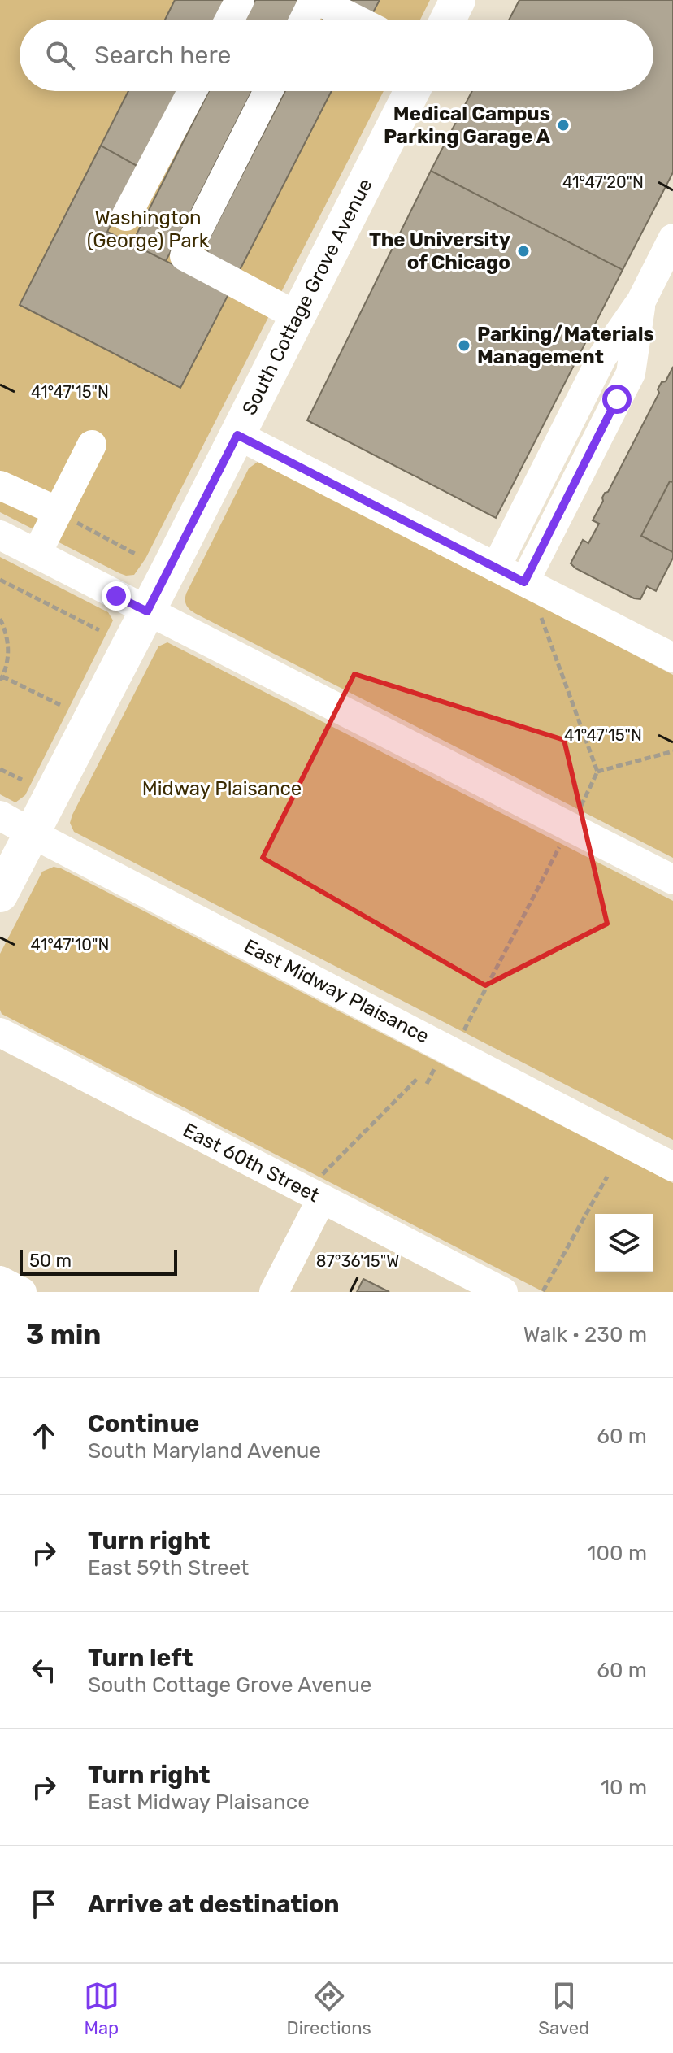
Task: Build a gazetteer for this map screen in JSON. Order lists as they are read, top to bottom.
{
  "streets": {
    "main road": ["South Cottage Grove Avenue"],
    "street": ["East Midway Plaisance", "East 60th Street"]
  },
  "crossings": [
    ["South Cottage Grove Avenue", "East Midway Plaisance"]
  ],
  "parks": ["Washington (George) Park", "Midway Plaisance"],
  "places": ["Medical Campus Parking Garage A", "The University of Chicago", "Parking/Materials Management"],
  "scale_bar": "50 m",
  "page": {
    "search": "Search here",
    "scale": "50 m",
    "heading": ["3 min", "Walk · 230 m"],
    "list": [
      ["Continue", "South Maryland Avenue", "60 m"],
      ["Turn right", "East 59th Street", "100 m"],
      ["Turn left", "South Cottage Grove Avenue", "60 m"],
      ["Turn right", "East Midway Plaisance", "10 m"],
      "Arrive at destination"
    ],
    "nav": ["Map", "Directions", "Saved"]
  },
  "coordinates": [
    "41°47'20\"N",
    "41°47'15\"N",
    "41°47'10\"N",
    "87°36'15\"W"
  ]
}
